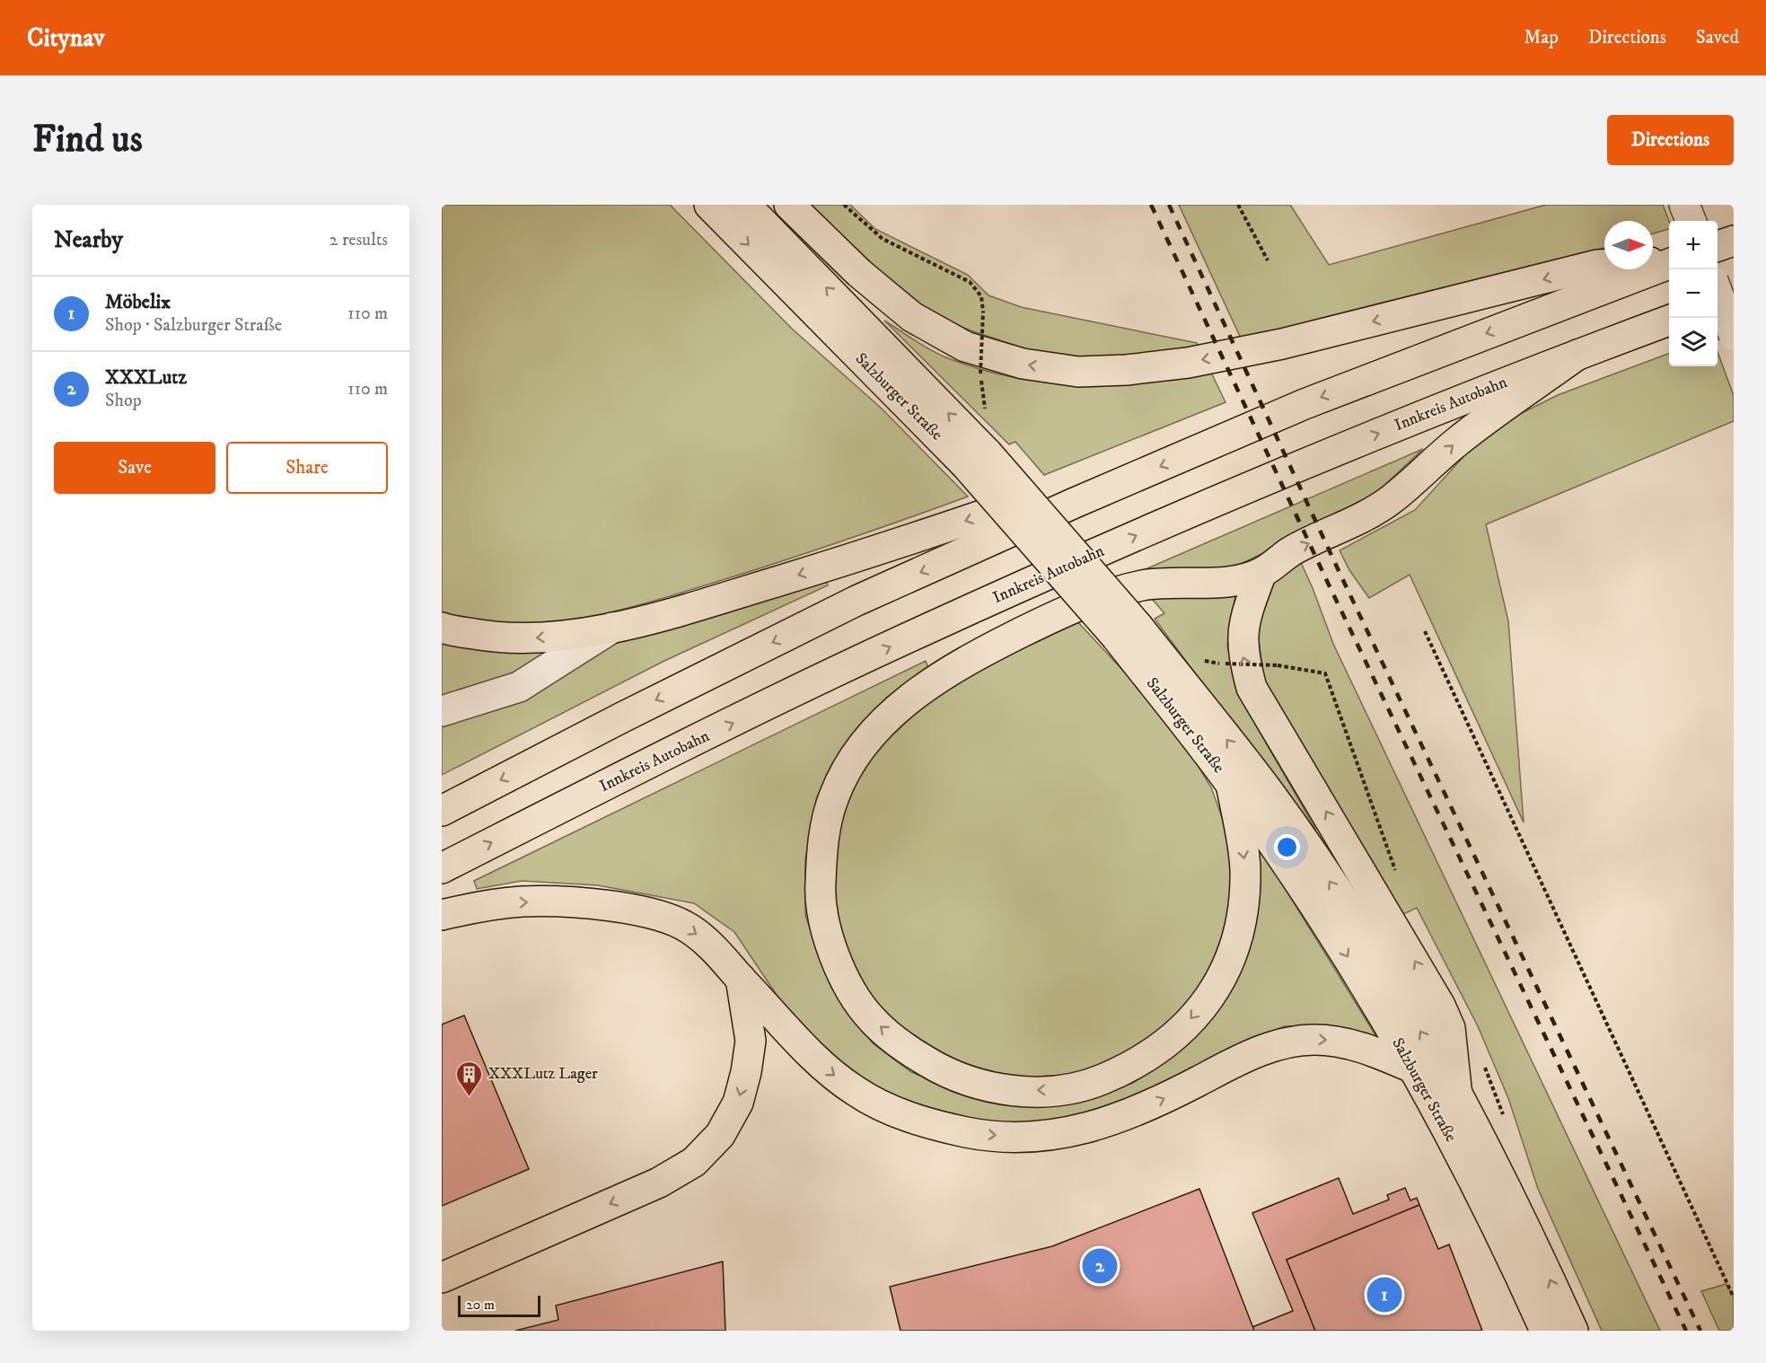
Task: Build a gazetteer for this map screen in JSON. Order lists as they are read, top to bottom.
{
  "streets": {
    "main road": ["Salzburger Straße", "Innkreis Autobahn"]
  },
  "places": {
    "building": ["XXXLutz Lager"]
  },
  "scale_bar": "20 m",
  "north": "right",
  "page": {
    "header": "Citynav",
    "nav": ["Map", "Directions", "Saved"],
    "buttons": [
      "Directions",
      ["Save", "Share"]
    ],
    "title": "Find us",
    "heading": ["Nearby", "2 results"],
    "map_buttons": ["+", "−"],
    "list": [
      {
        "mark": "1",
        "name": "Möbelix",
        "note": "Shop · Salzburger Straße",
        "value": "110 m"
      },
      {
        "mark": "2",
        "name": "XXXLutz",
        "note": "Shop",
        "value": "110 m"
      }
    ],
    "pins": ["2", "1"],
    "scale": "20 m"
  }
}
